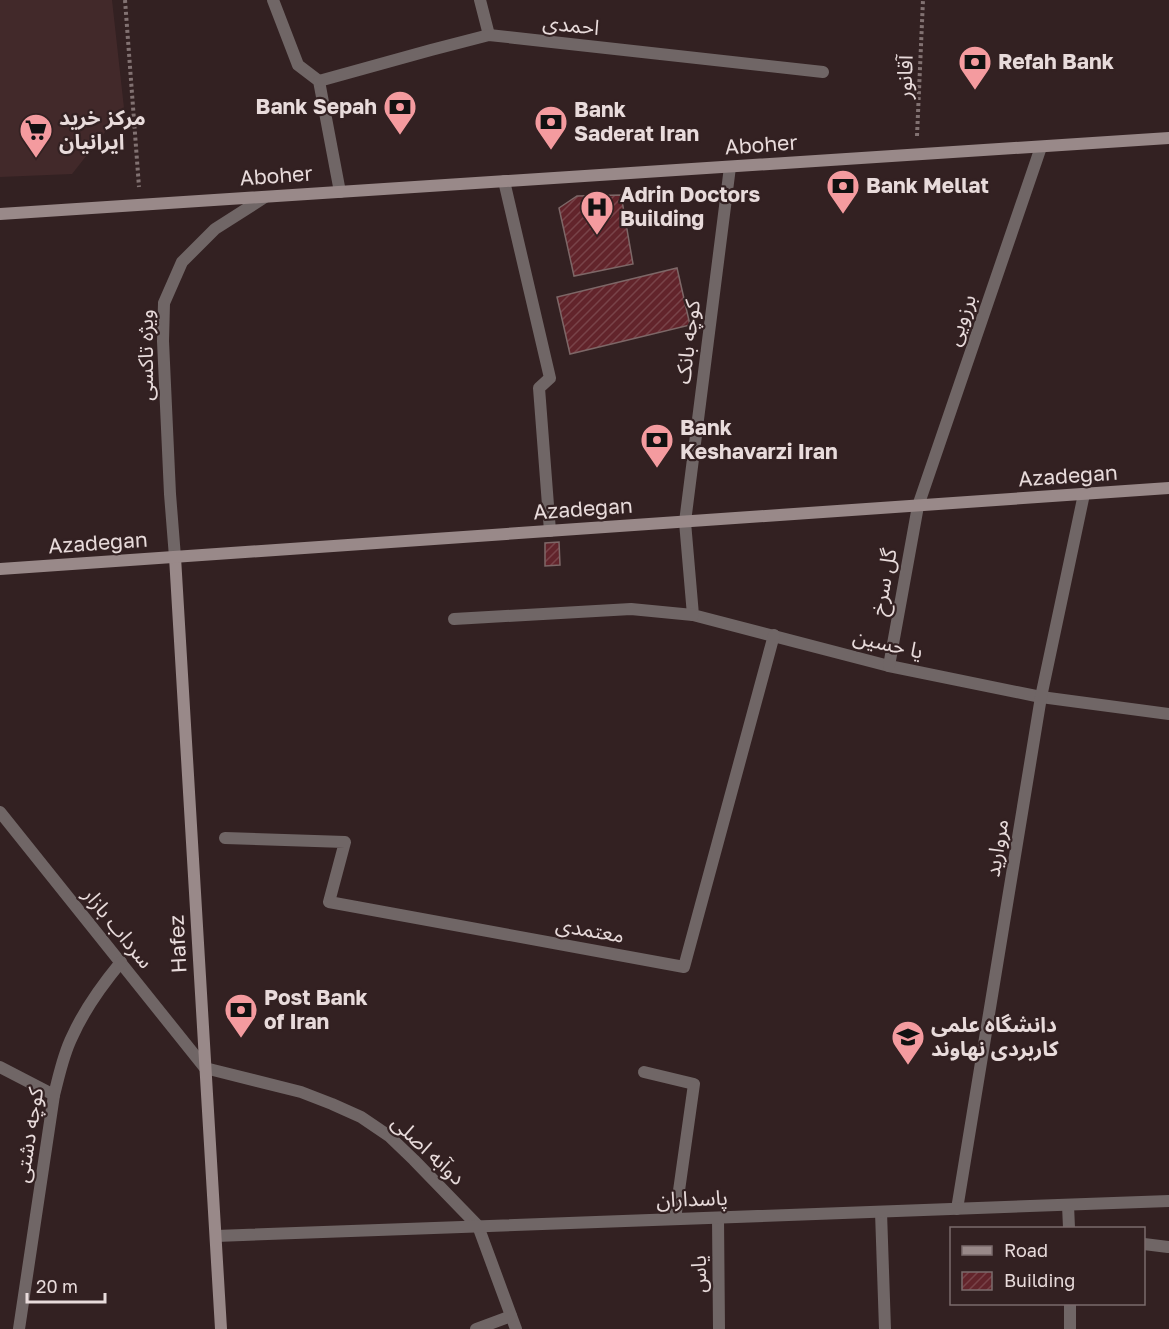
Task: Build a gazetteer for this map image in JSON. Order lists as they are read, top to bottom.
{
  "streets": {
    "main road": ["Aboher", "Azadegan", "Hafez"],
    "street": [
      "احمدی",
      "برزویی",
      "کوچه بانک",
      "ویژه تاکسی",
      "گل سرخ",
      "یا حسین",
      "مروارید",
      "سرداب بازار",
      "معتمدی",
      "کوچه دشتی",
      "دوآبه اصلی",
      "پاسداران",
      "یاس"
    ],
    "path": ["آقانور"]
  },
  "crossings": [
    ["آقانور", "Aboher"],
    ["Aboher", "برزویی"],
    ["Aboher", "کوچه بانک"],
    ["Aboher", "ویژه تاکسی"],
    ["برزویی", "Azadegan"],
    ["برزویی", "گل سرخ"],
    ["کوچه بانک", "Azadegan"],
    ["ویژه تاکسی", "Azadegan"],
    ["ویژه تاکسی", "Hafez"],
    ["Azadegan", "گل سرخ"],
    ["Azadegan", "مروارید"],
    ["Azadegan", "Hafez"],
    ["گل سرخ", "یا حسین"],
    ["یا حسین", "مروارید"],
    ["یا حسین", "معتمدی"],
    ["مروارید", "پاسداران"],
    ["سرداب بازار", "Hafez"],
    ["سرداب بازار", "کوچه دشتی"],
    ["سرداب بازار", "دوآبه اصلی"],
    ["Hafez", "دوآبه اصلی"],
    ["Hafez", "پاسداران"],
    ["دوآبه اصلی", "پاسداران"],
    ["پاسداران", "یاس"]
  ],
  "places": {
    "bank": [
      "Refah Bank",
      "Bank Sepah",
      "Bank Saderat Iran",
      "Bank Mellat",
      "Bank Keshavarzi Iran",
      "Post Bank of Iran"
    ],
    "supermarket": ["مرکز خرید ایرانیان"],
    "hospital": ["Adrin Doctors Building"],
    "school or university": ["دانشگاه علمی کاربردی نهاوند"]
  },
  "legend": ["Road", "Building"],
  "scale_bar": "20 m"
}
